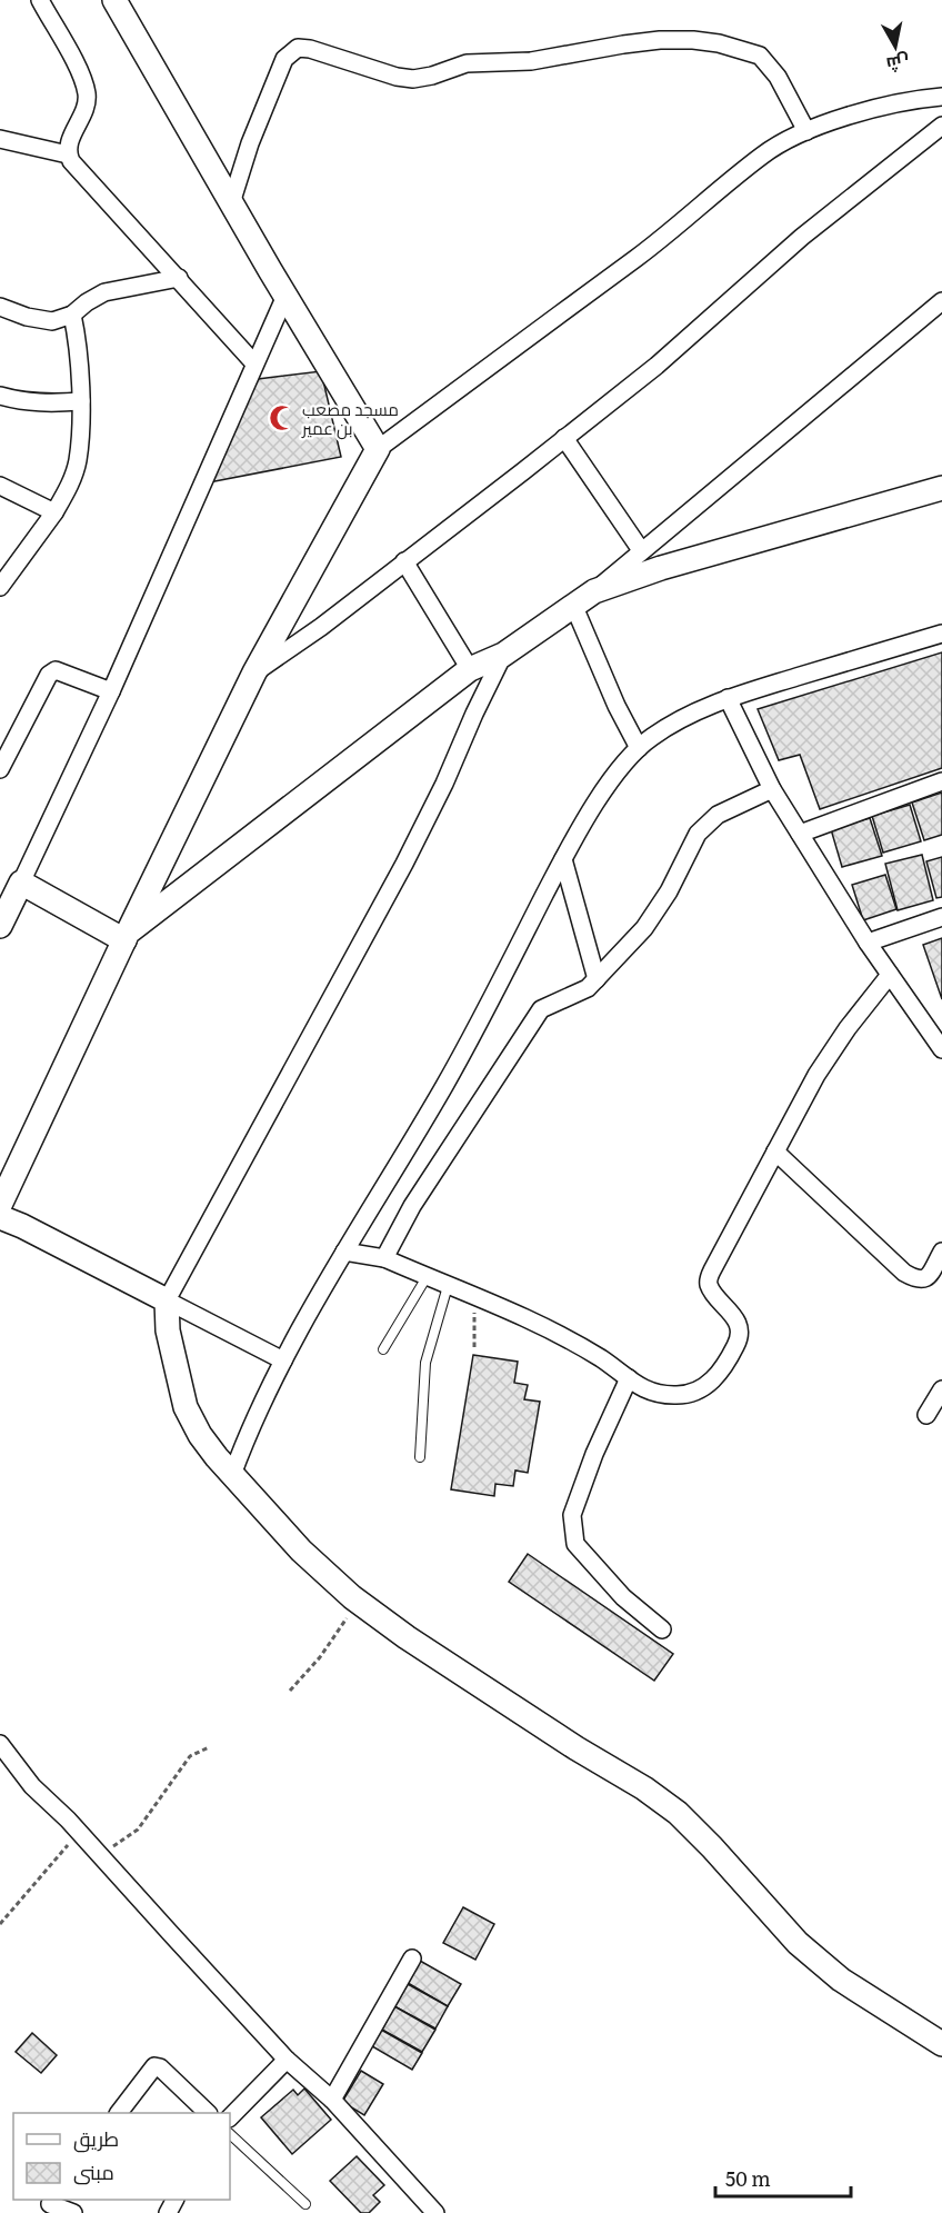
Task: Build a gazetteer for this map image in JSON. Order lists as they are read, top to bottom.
{
  "places": {
    "mosque": ["مسجد مصعب بن عمير"]
  },
  "legend": ["طريق", "مبنى"],
  "scale_bar": "50 m",
  "north": "bottom"
}
